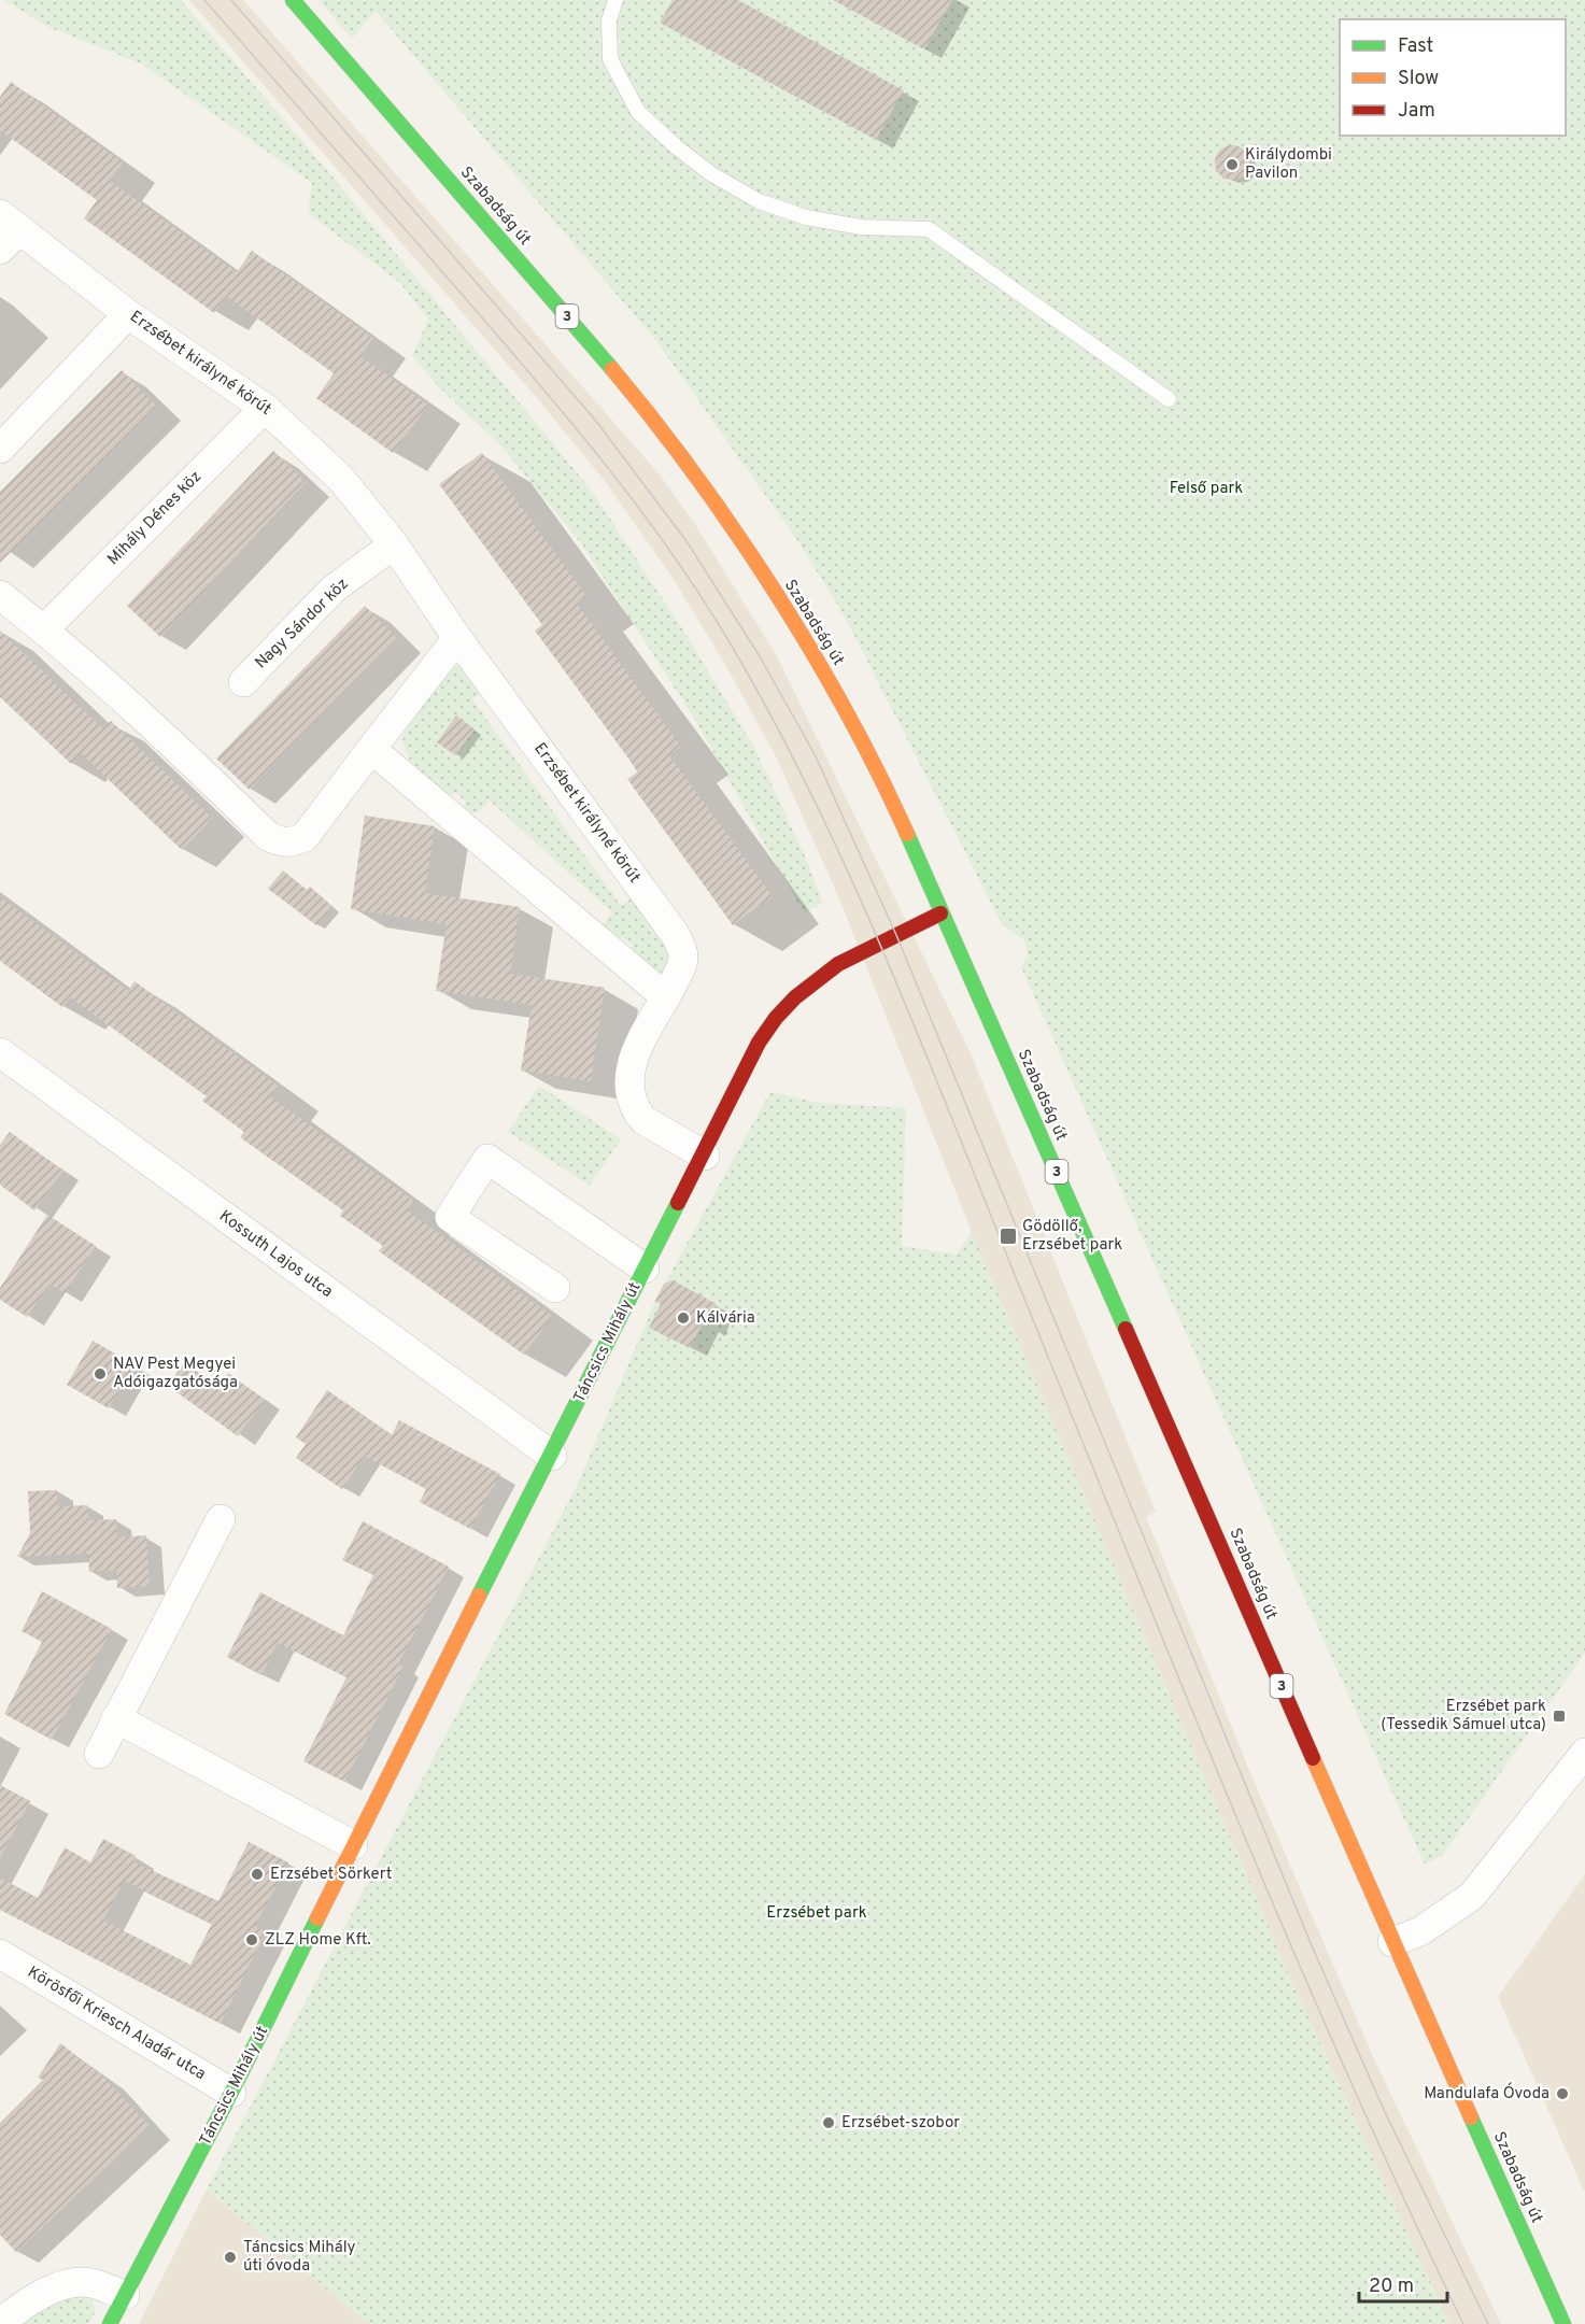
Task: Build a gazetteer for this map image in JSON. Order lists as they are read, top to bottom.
{
  "streets": {
    "main road": ["Szabadság út", "3", "Táncsics Mihály út"],
    "street": [
      "Erzsébet királyné körút",
      "Mihály Dénes köz",
      "Nagy Sándor köz",
      "Kossuth Lajos utca",
      "Körösfői Kriesch Aladár utca"
    ]
  },
  "crossings": [
    ["Szabadság út", "Táncsics Mihály út"],
    ["Erzsébet királyné körút", "Mihály Dénes köz"],
    ["Erzsébet királyné körút", "Nagy Sándor köz"],
    ["Erzsébet királyné körút", "Táncsics Mihály út"],
    ["Kossuth Lajos utca", "Táncsics Mihály út"],
    ["Táncsics Mihály út", "Körösfői Kriesch Aladár utca"]
  ],
  "parks": ["Felső park", "Erzsébet park"],
  "places": {
    "other": [
      "Királydombi Pavilon",
      "Kálvária",
      "NAV Pest Megyei Adóigazgatósága",
      "Erzsébet Sörkert",
      "ZLZ Home Kft.",
      "Mandulafa Óvoda",
      "Erzsébet-szobor",
      "Táncsics Mihály úti óvoda"
    ],
    "transit": ["Gödöllő, Erzsébet park", "Erzsébet park (Tessedik Sámuel utca)"]
  },
  "legend": ["Fast", "Slow", "Jam"],
  "scale_bar": "20 m"
}
